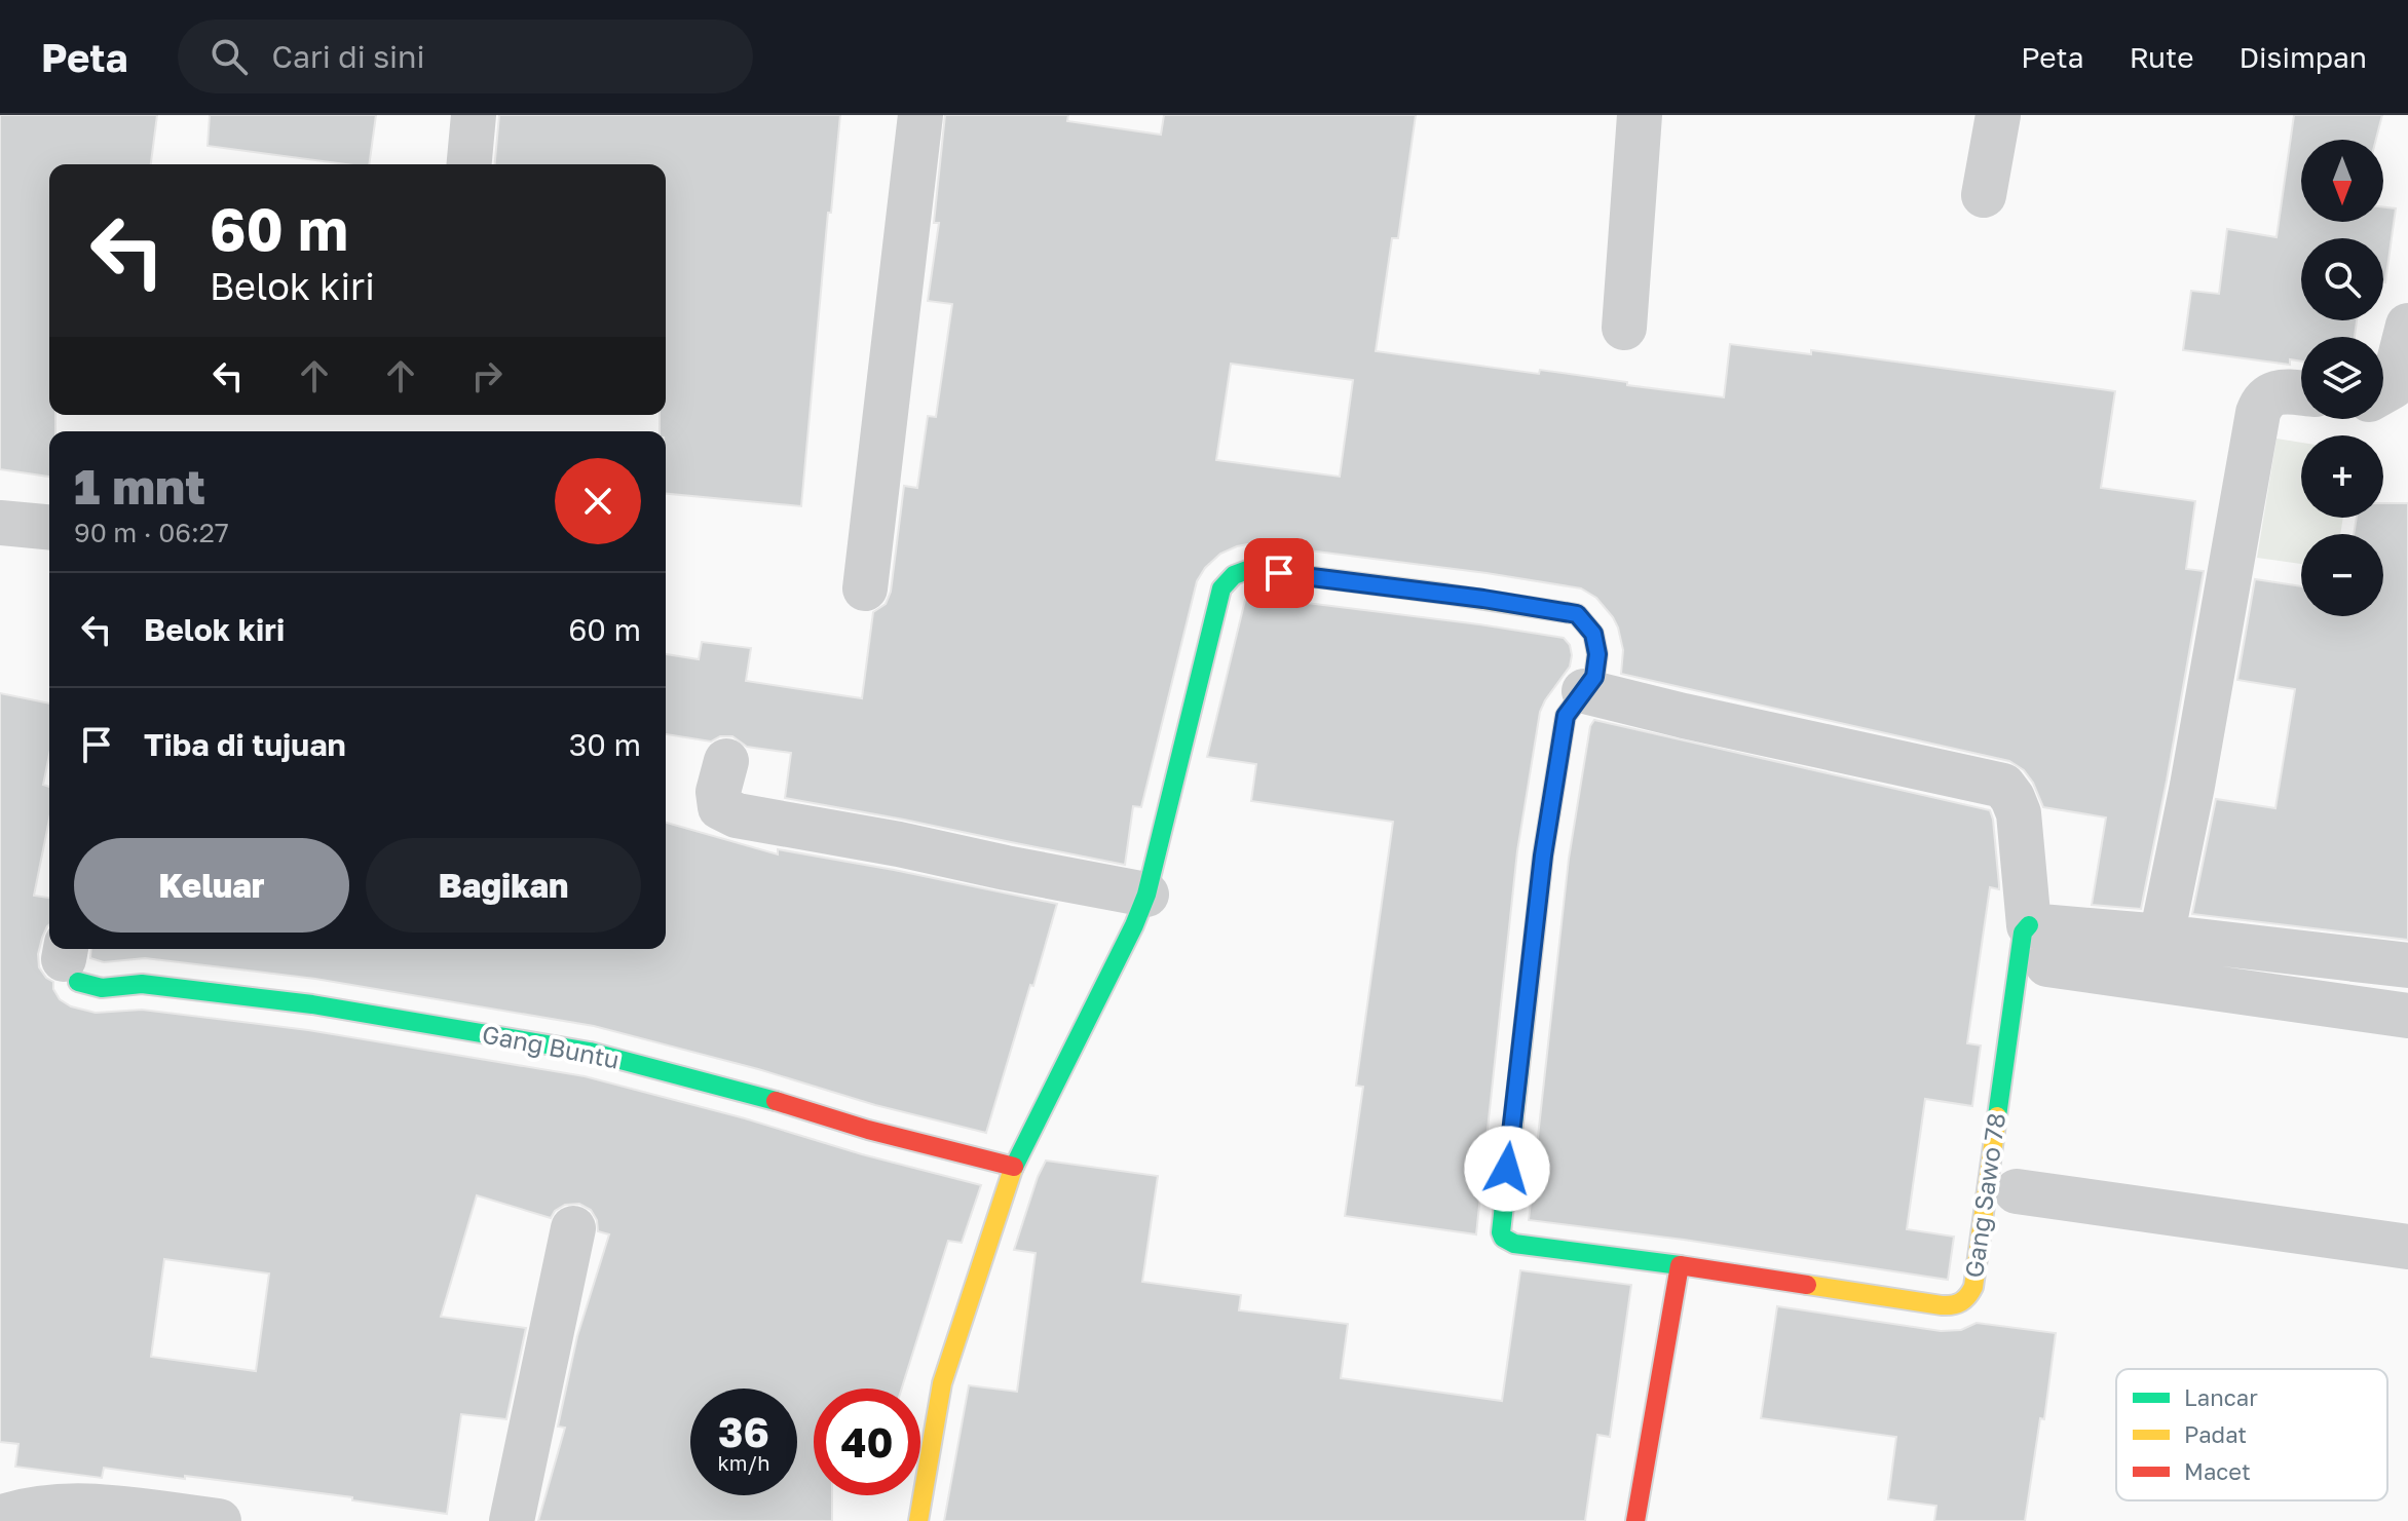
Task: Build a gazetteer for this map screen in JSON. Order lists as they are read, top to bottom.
{
  "streets": {
    "street": ["Gang Buntu", "Gang Sawo 78"]
  },
  "legend": ["Lancar", "Padat", "Macet"],
  "north": "bottom",
  "page": {
    "header": "Peta",
    "search": "Cari di sini",
    "nav": ["Peta", "Rute", "Disimpan"],
    "map_buttons": ["+", "−"],
    "turn": ["60 m", "Belok kiri"],
    "heading": ["1 mnt", "90 m · 06:27"],
    "list": [
      {
        "name": "Belok kiri",
        "value": "60 m"
      },
      {
        "name": "Tiba di tujuan",
        "value": "30 m"
      }
    ],
    "buttons": ["Keluar", "Bagikan"],
    "speed": "36 km/h",
    "limit": "40"
  }
}
